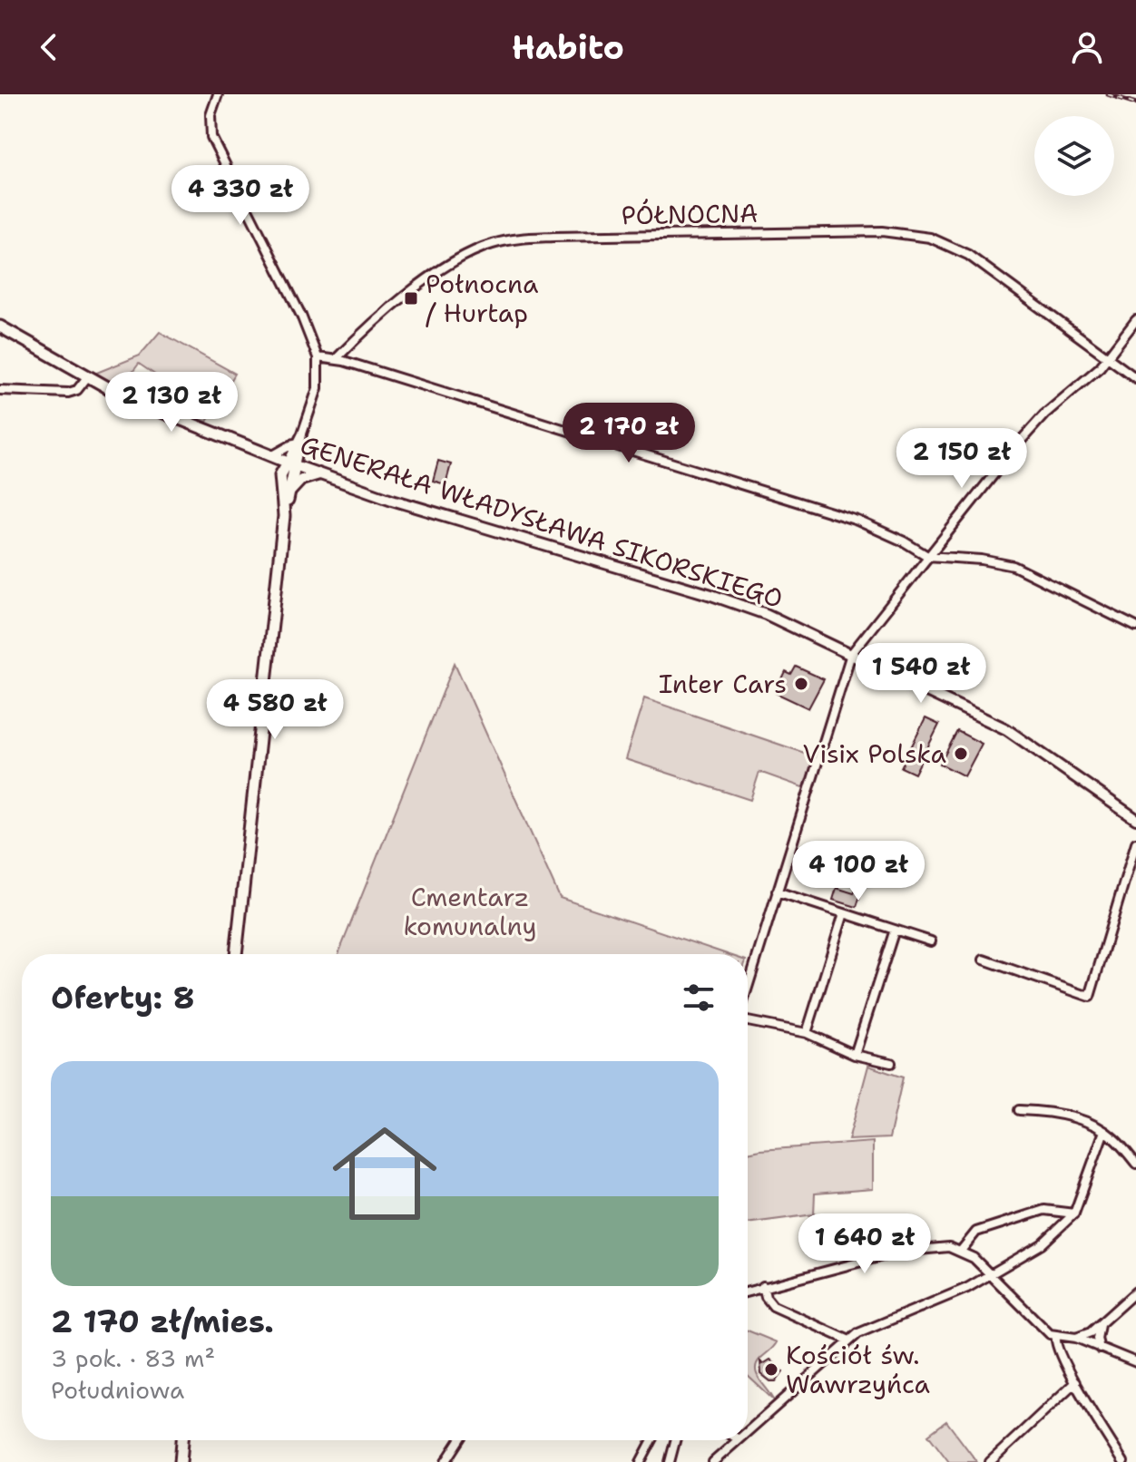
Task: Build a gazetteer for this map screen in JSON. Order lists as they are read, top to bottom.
{
  "streets": {
    "main road": ["GENERAŁA WŁADYSŁAWA SIKORSKIEGO"],
    "street": ["PÓŁNOCNA"]
  },
  "parks": ["Cmentarz komunalny"],
  "places": {
    "transit": ["Połnocna / Hurtap"],
    "other": ["Inter Cars", "Visix Polska", "Kościół św. Wawrzyńca"]
  },
  "page": {
    "header": "Habito",
    "price": [
      "4 330 zł",
      "2 130 zł",
      "2 170 zł",
      "2 150 zł",
      "1 540 zł",
      "4 580 zł",
      "4 100 zł",
      "1 640 zł"
    ],
    "heading": "Oferty: 8",
    "list": [
      {
        "name": "2 170 zł/mies.",
        "note": "3 pok. · 83 m² · Południowa"
      }
    ]
  }
}
